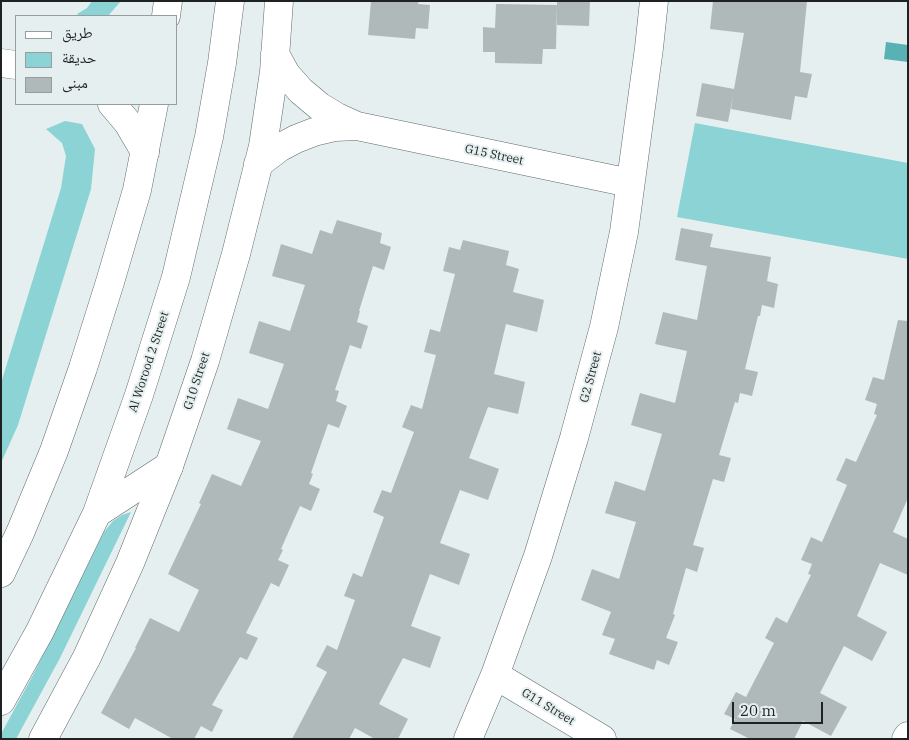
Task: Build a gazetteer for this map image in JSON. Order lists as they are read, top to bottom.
{
  "streets": {
    "street": [
      "G15 Street",
      "Al Worood 2 Street",
      "G2 Street",
      "G10 Street",
      "G11 Street"
    ]
  },
  "crossings": [
    ["G15 Street", "G2 Street"],
    ["G15 Street", "G10 Street"],
    ["G2 Street", "G11 Street"]
  ],
  "legend": ["طريق", "حديقة", "مبنى"],
  "scale_bar": "20 m"
}
